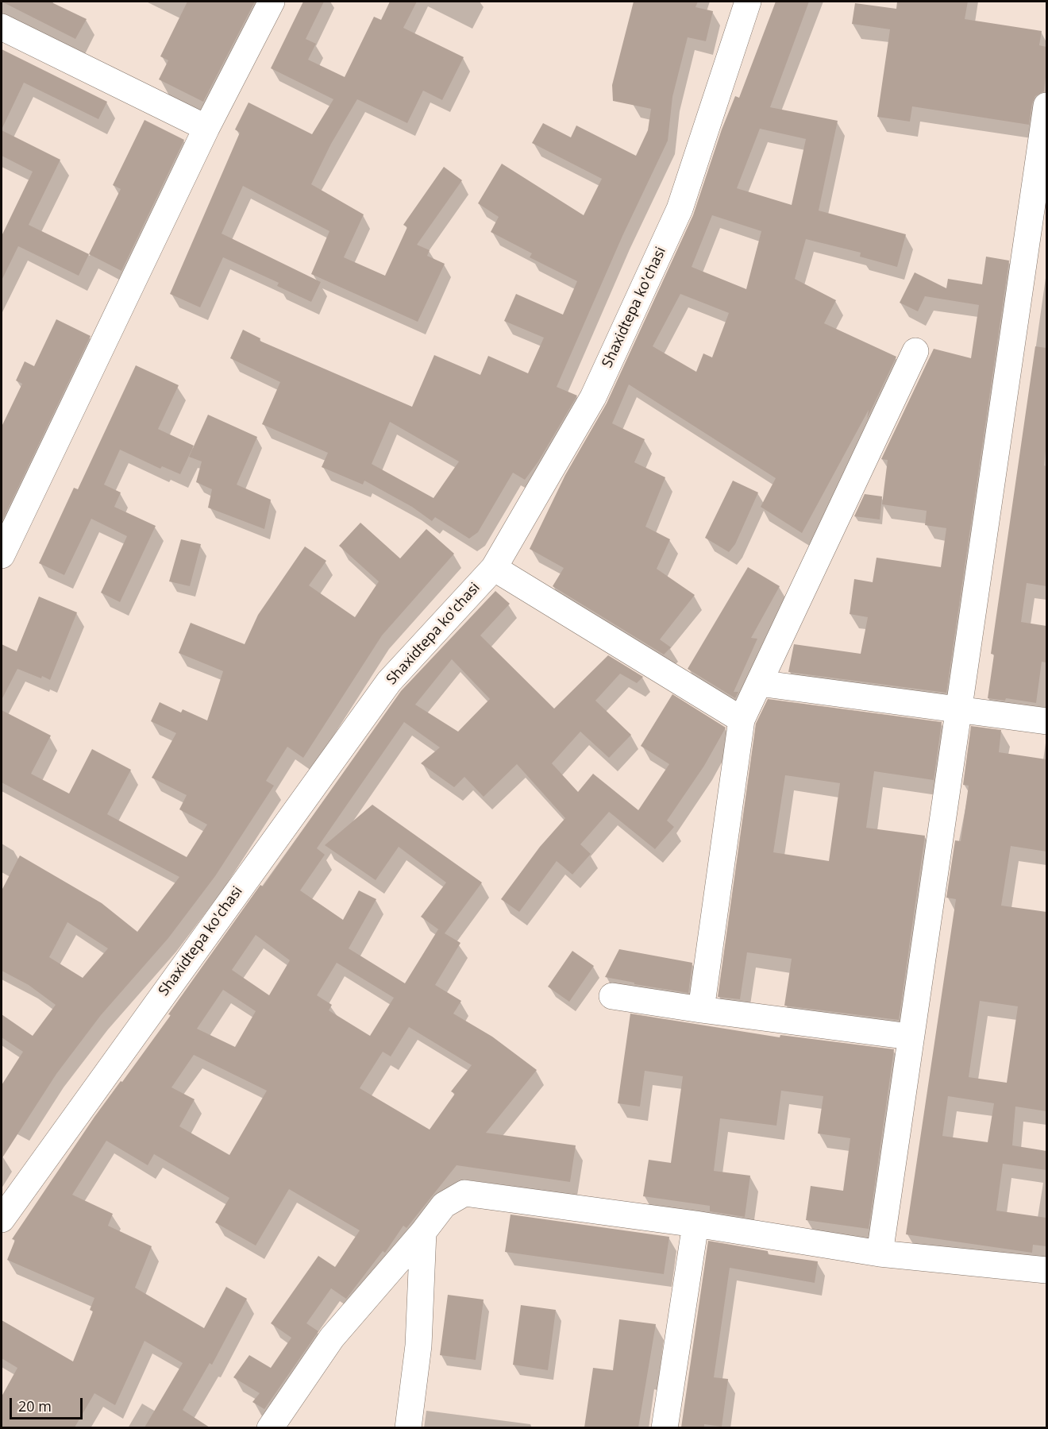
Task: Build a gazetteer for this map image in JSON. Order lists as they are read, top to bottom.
{
  "streets": {
    "street": ["Shaxidtepa ko'chasi"]
  },
  "scale_bar": "20 m"
}
